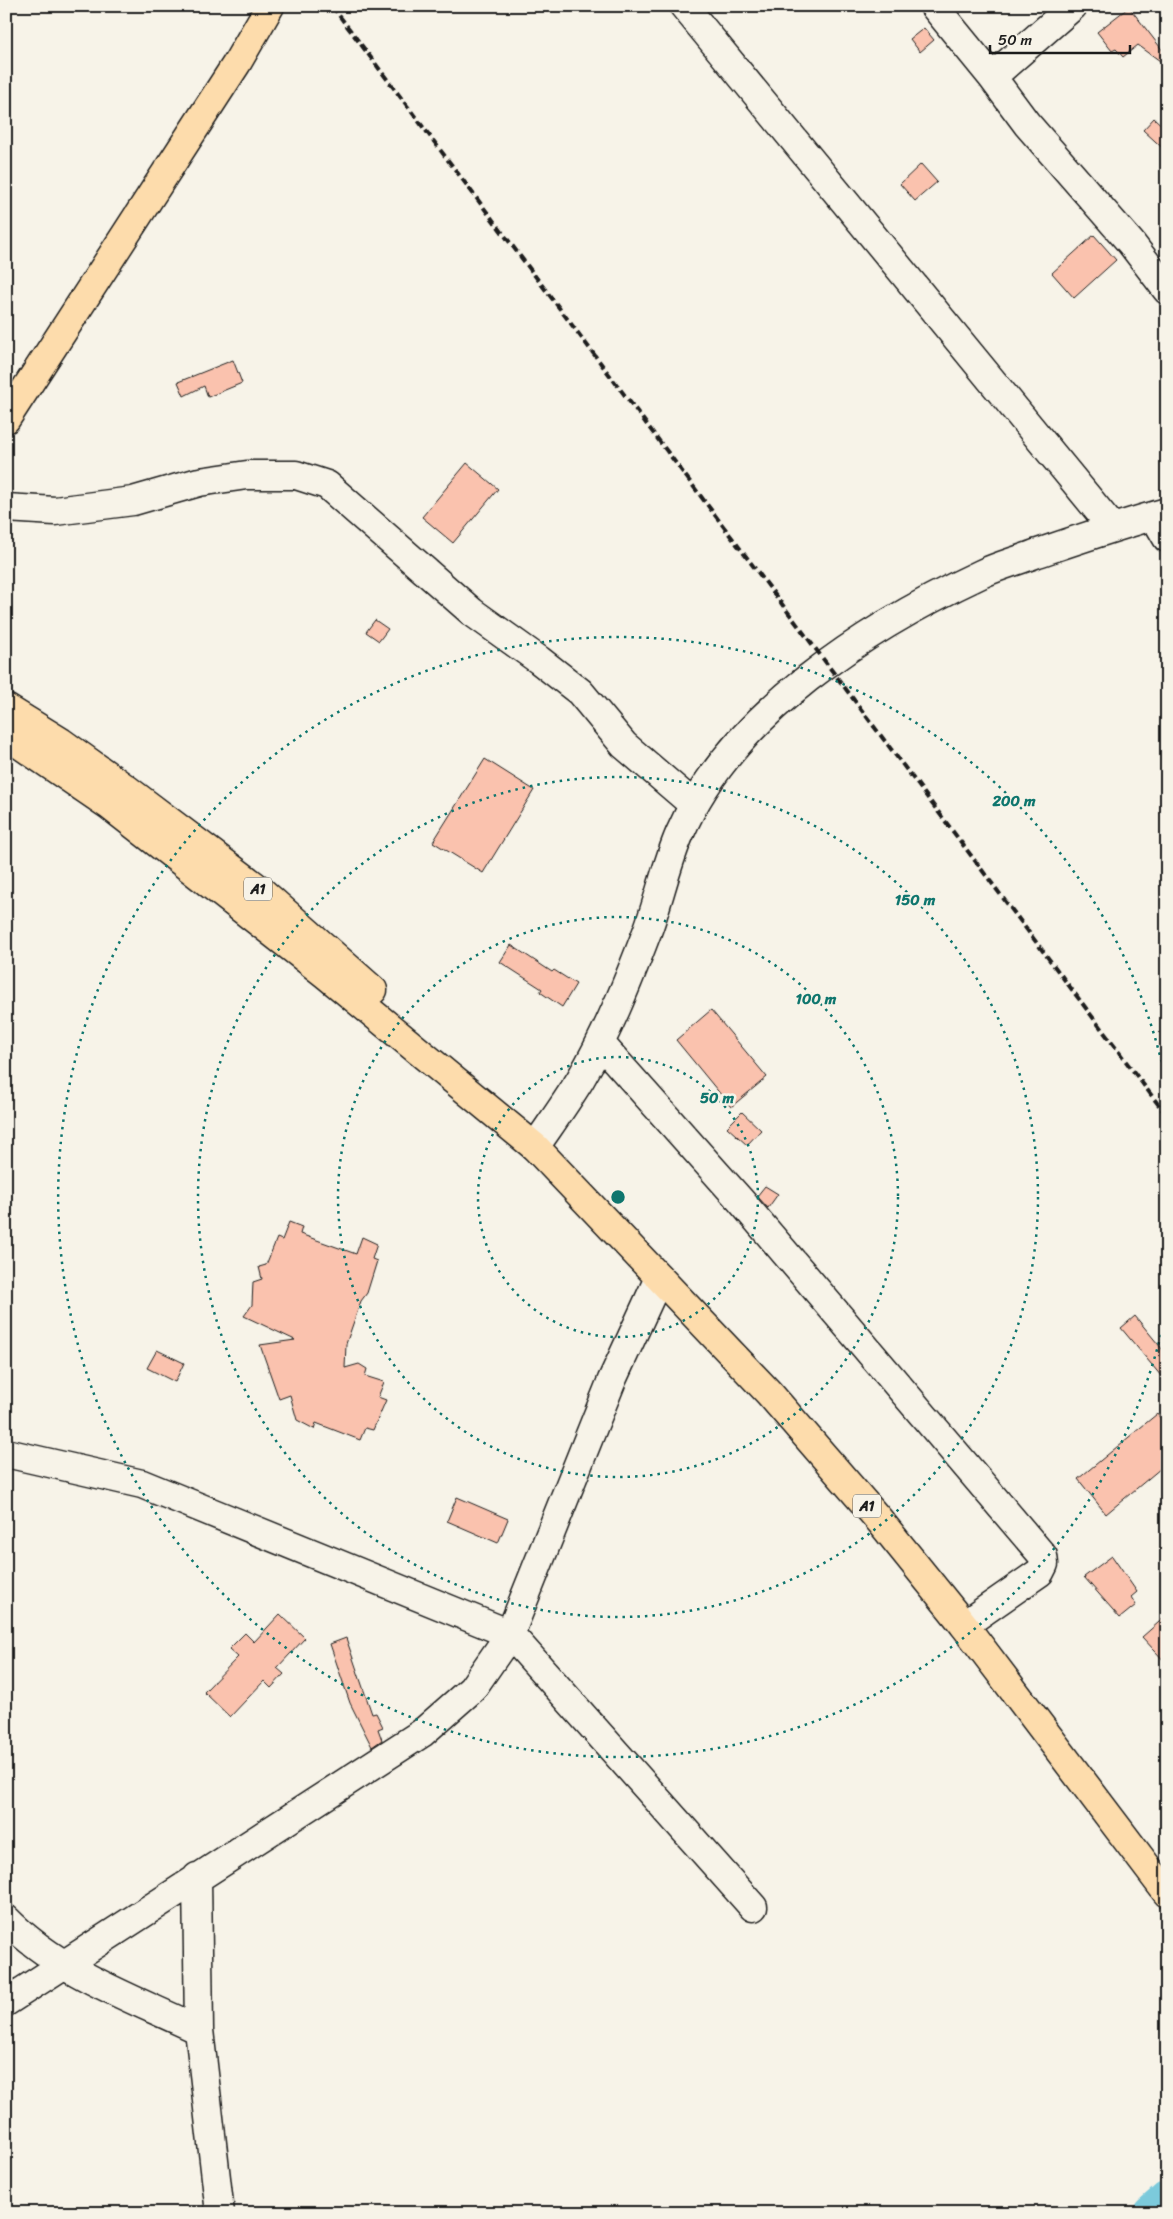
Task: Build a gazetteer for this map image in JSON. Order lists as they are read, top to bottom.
{
  "streets": {
    "main road": ["A1"]
  },
  "scale_bar": "50 m",
  "rings": [
    "200 m",
    "150 m",
    "100 m",
    "50 m"
  ]
}
